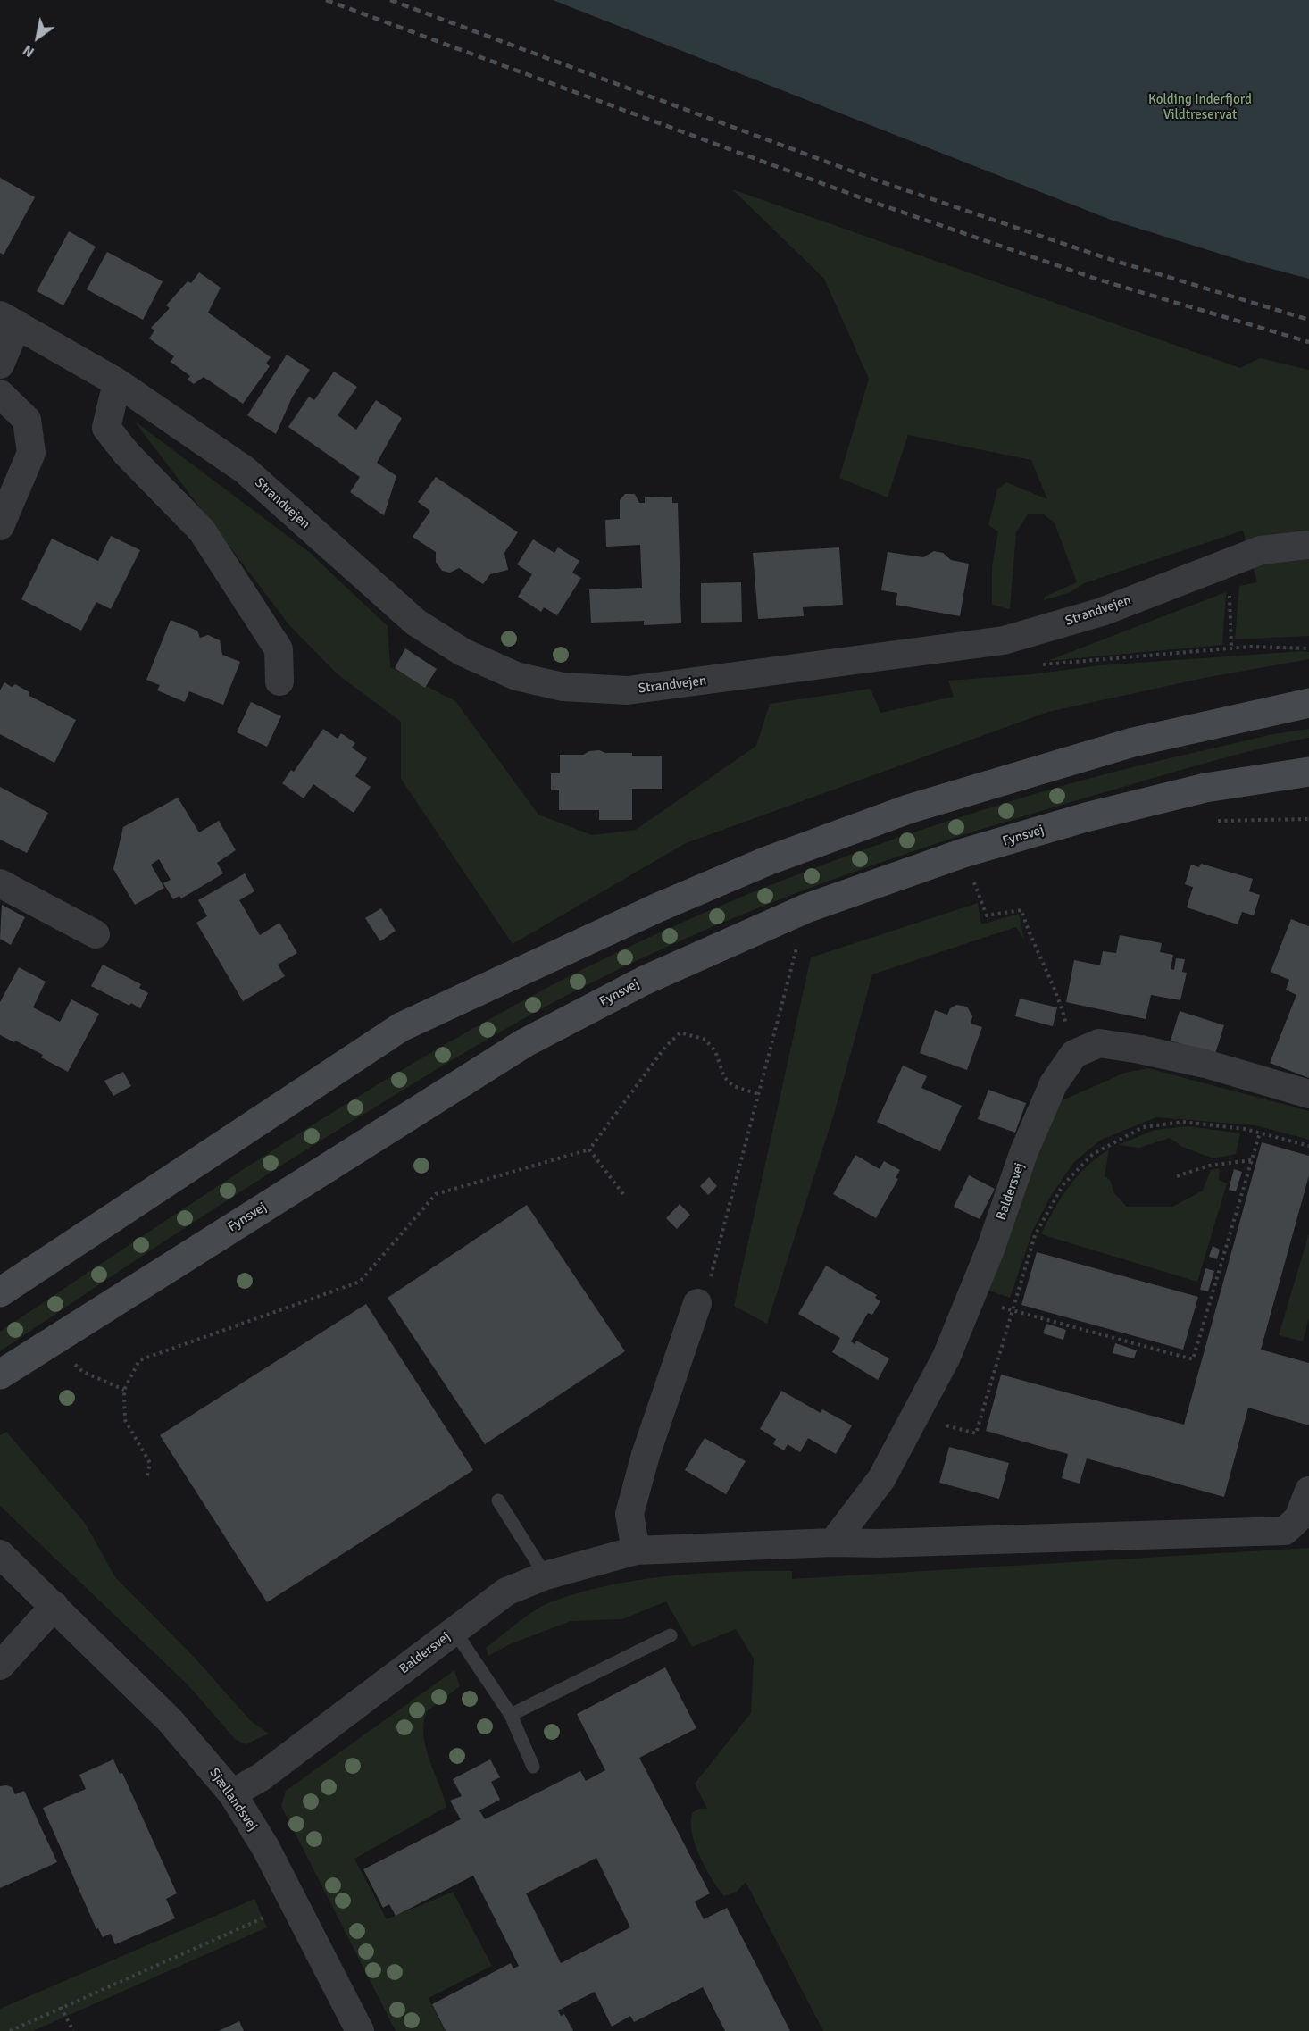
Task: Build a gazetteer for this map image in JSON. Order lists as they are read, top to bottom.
{
  "streets": {
    "main road": ["Fynsvej"],
    "street": ["Strandvejen", "Baldersvej", "Sjællandsvej"]
  },
  "crossings": [
    ["Baldersvej", "Sjællandsvej"]
  ],
  "parks": ["Kolding Inderfjord Vildtreservat"],
  "north": "bottom left"
}
